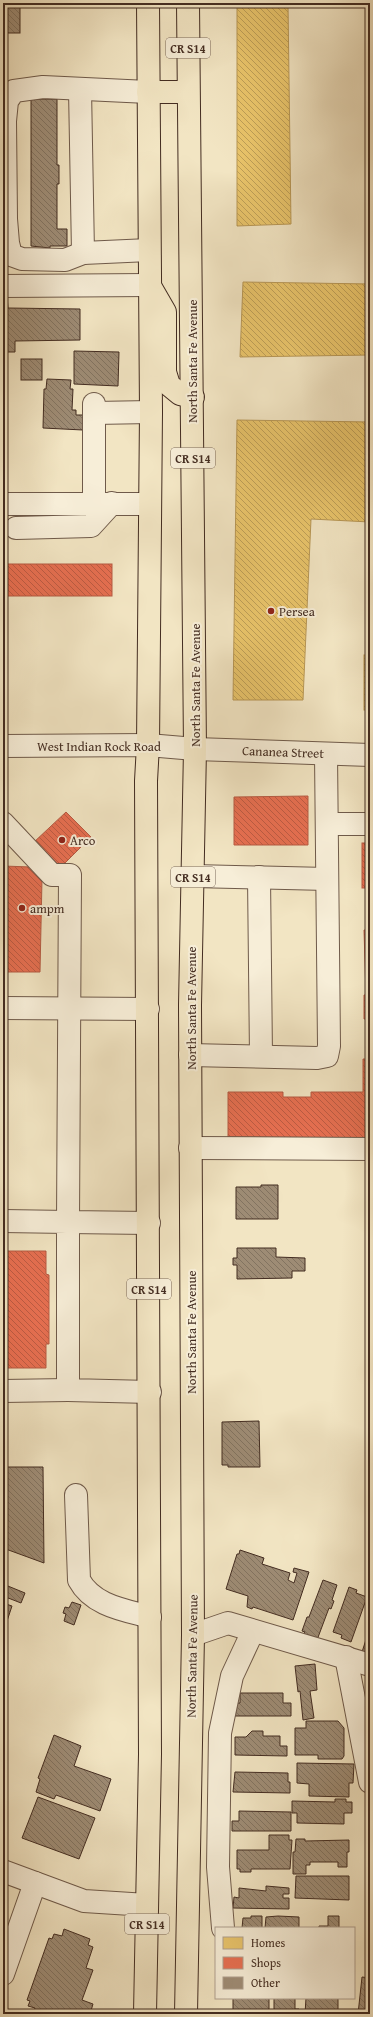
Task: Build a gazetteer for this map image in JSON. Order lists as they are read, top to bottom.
{
  "streets": {
    "main road": ["CR S14", "North Santa Fe Avenue"],
    "street": ["West Indian Rock Road", "Cananea Street"]
  },
  "crossings": [
    ["CR S14", "West Indian Rock Road"],
    ["North Santa Fe Avenue", "West Indian Rock Road"],
    ["North Santa Fe Avenue", "Cananea Street"],
    ["West Indian Rock Road", "Cananea Street"]
  ],
  "places": ["Persea", "Arco", "ampm"],
  "legend": ["Homes", "Shops", "Other"]
}
